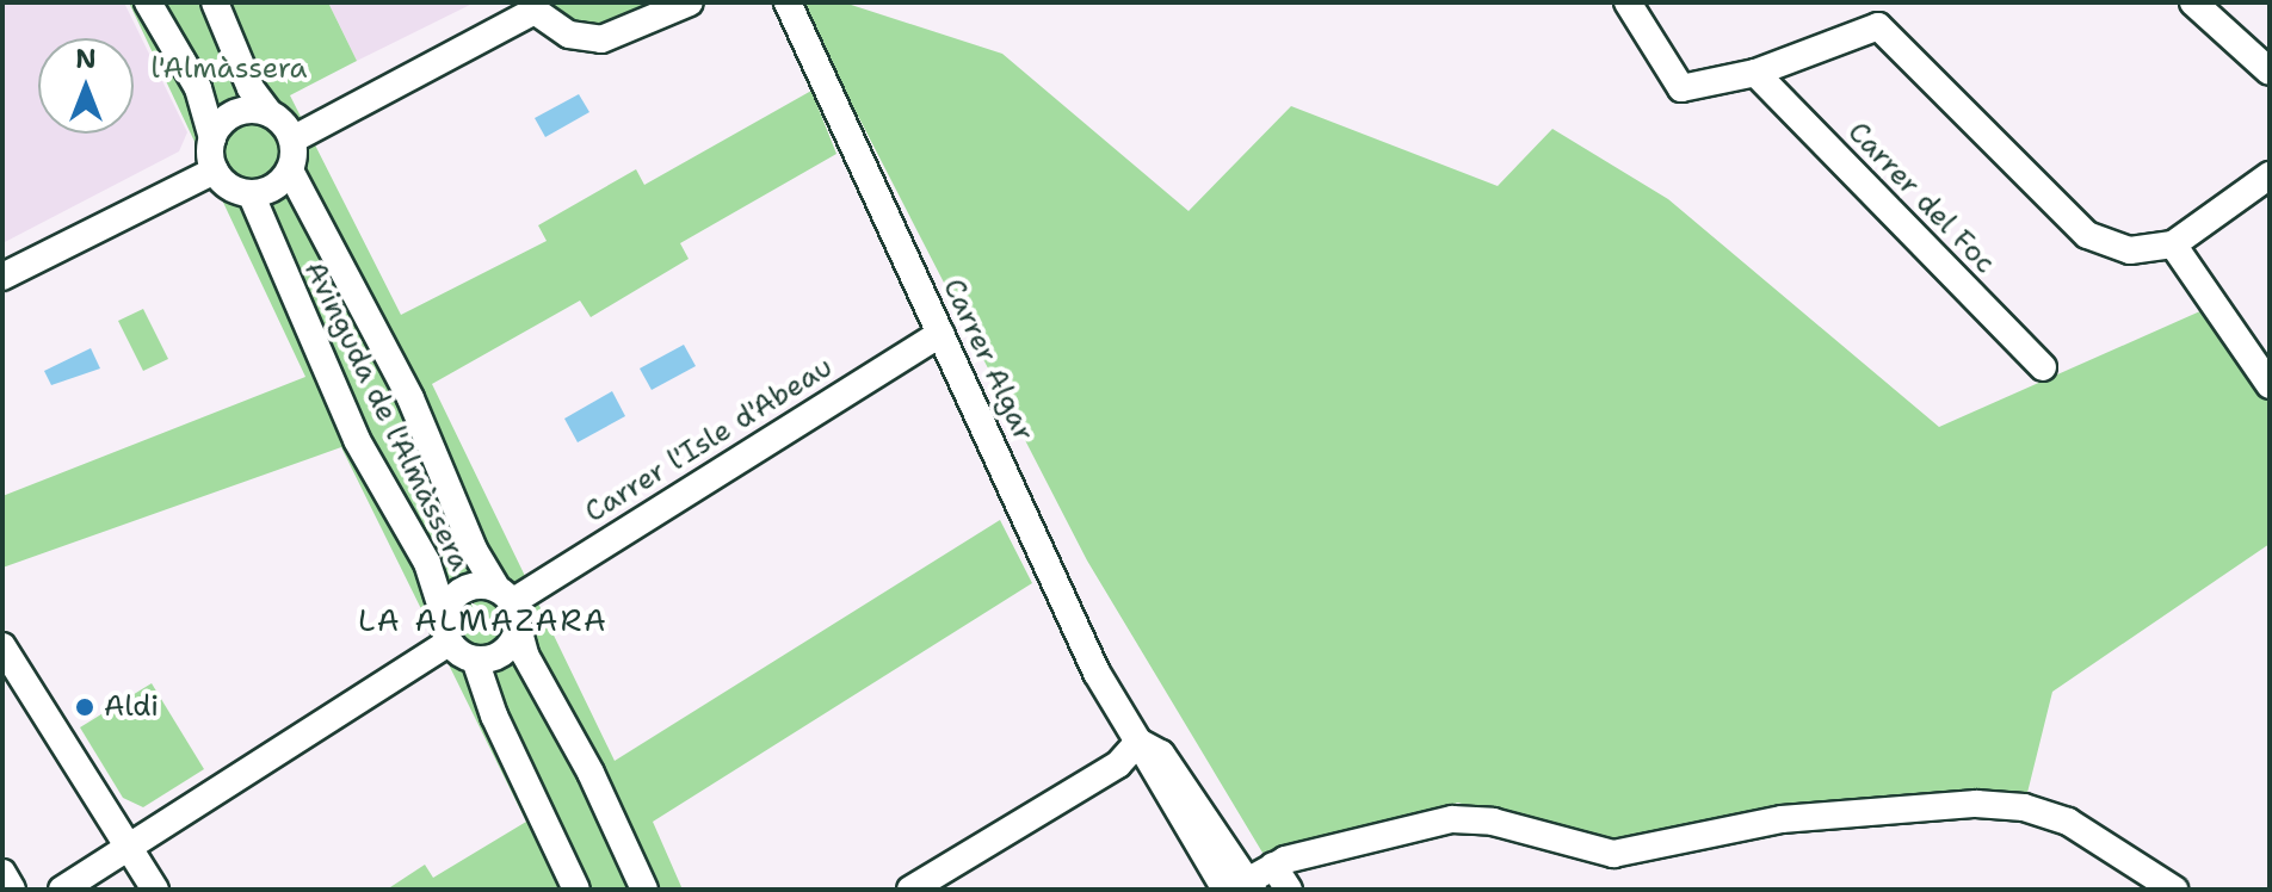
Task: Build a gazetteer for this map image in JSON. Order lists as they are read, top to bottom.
{
  "streets": {
    "street": [
      "Carrer del Foc",
      "Carrer Algar",
      "Avinguda de l'Almàssera",
      "Carrer l'Isle d'Abeau"
    ]
  },
  "crossings": [
    ["Carrer Algar", "Carrer l'Isle d'Abeau"],
    ["Avinguda de l'Almàssera", "Carrer l'Isle d'Abeau"]
  ],
  "districts": ["LA ALMAZARA"],
  "parks": ["l'Almàssera"],
  "places": ["Aldi"],
  "north": "top"
}
